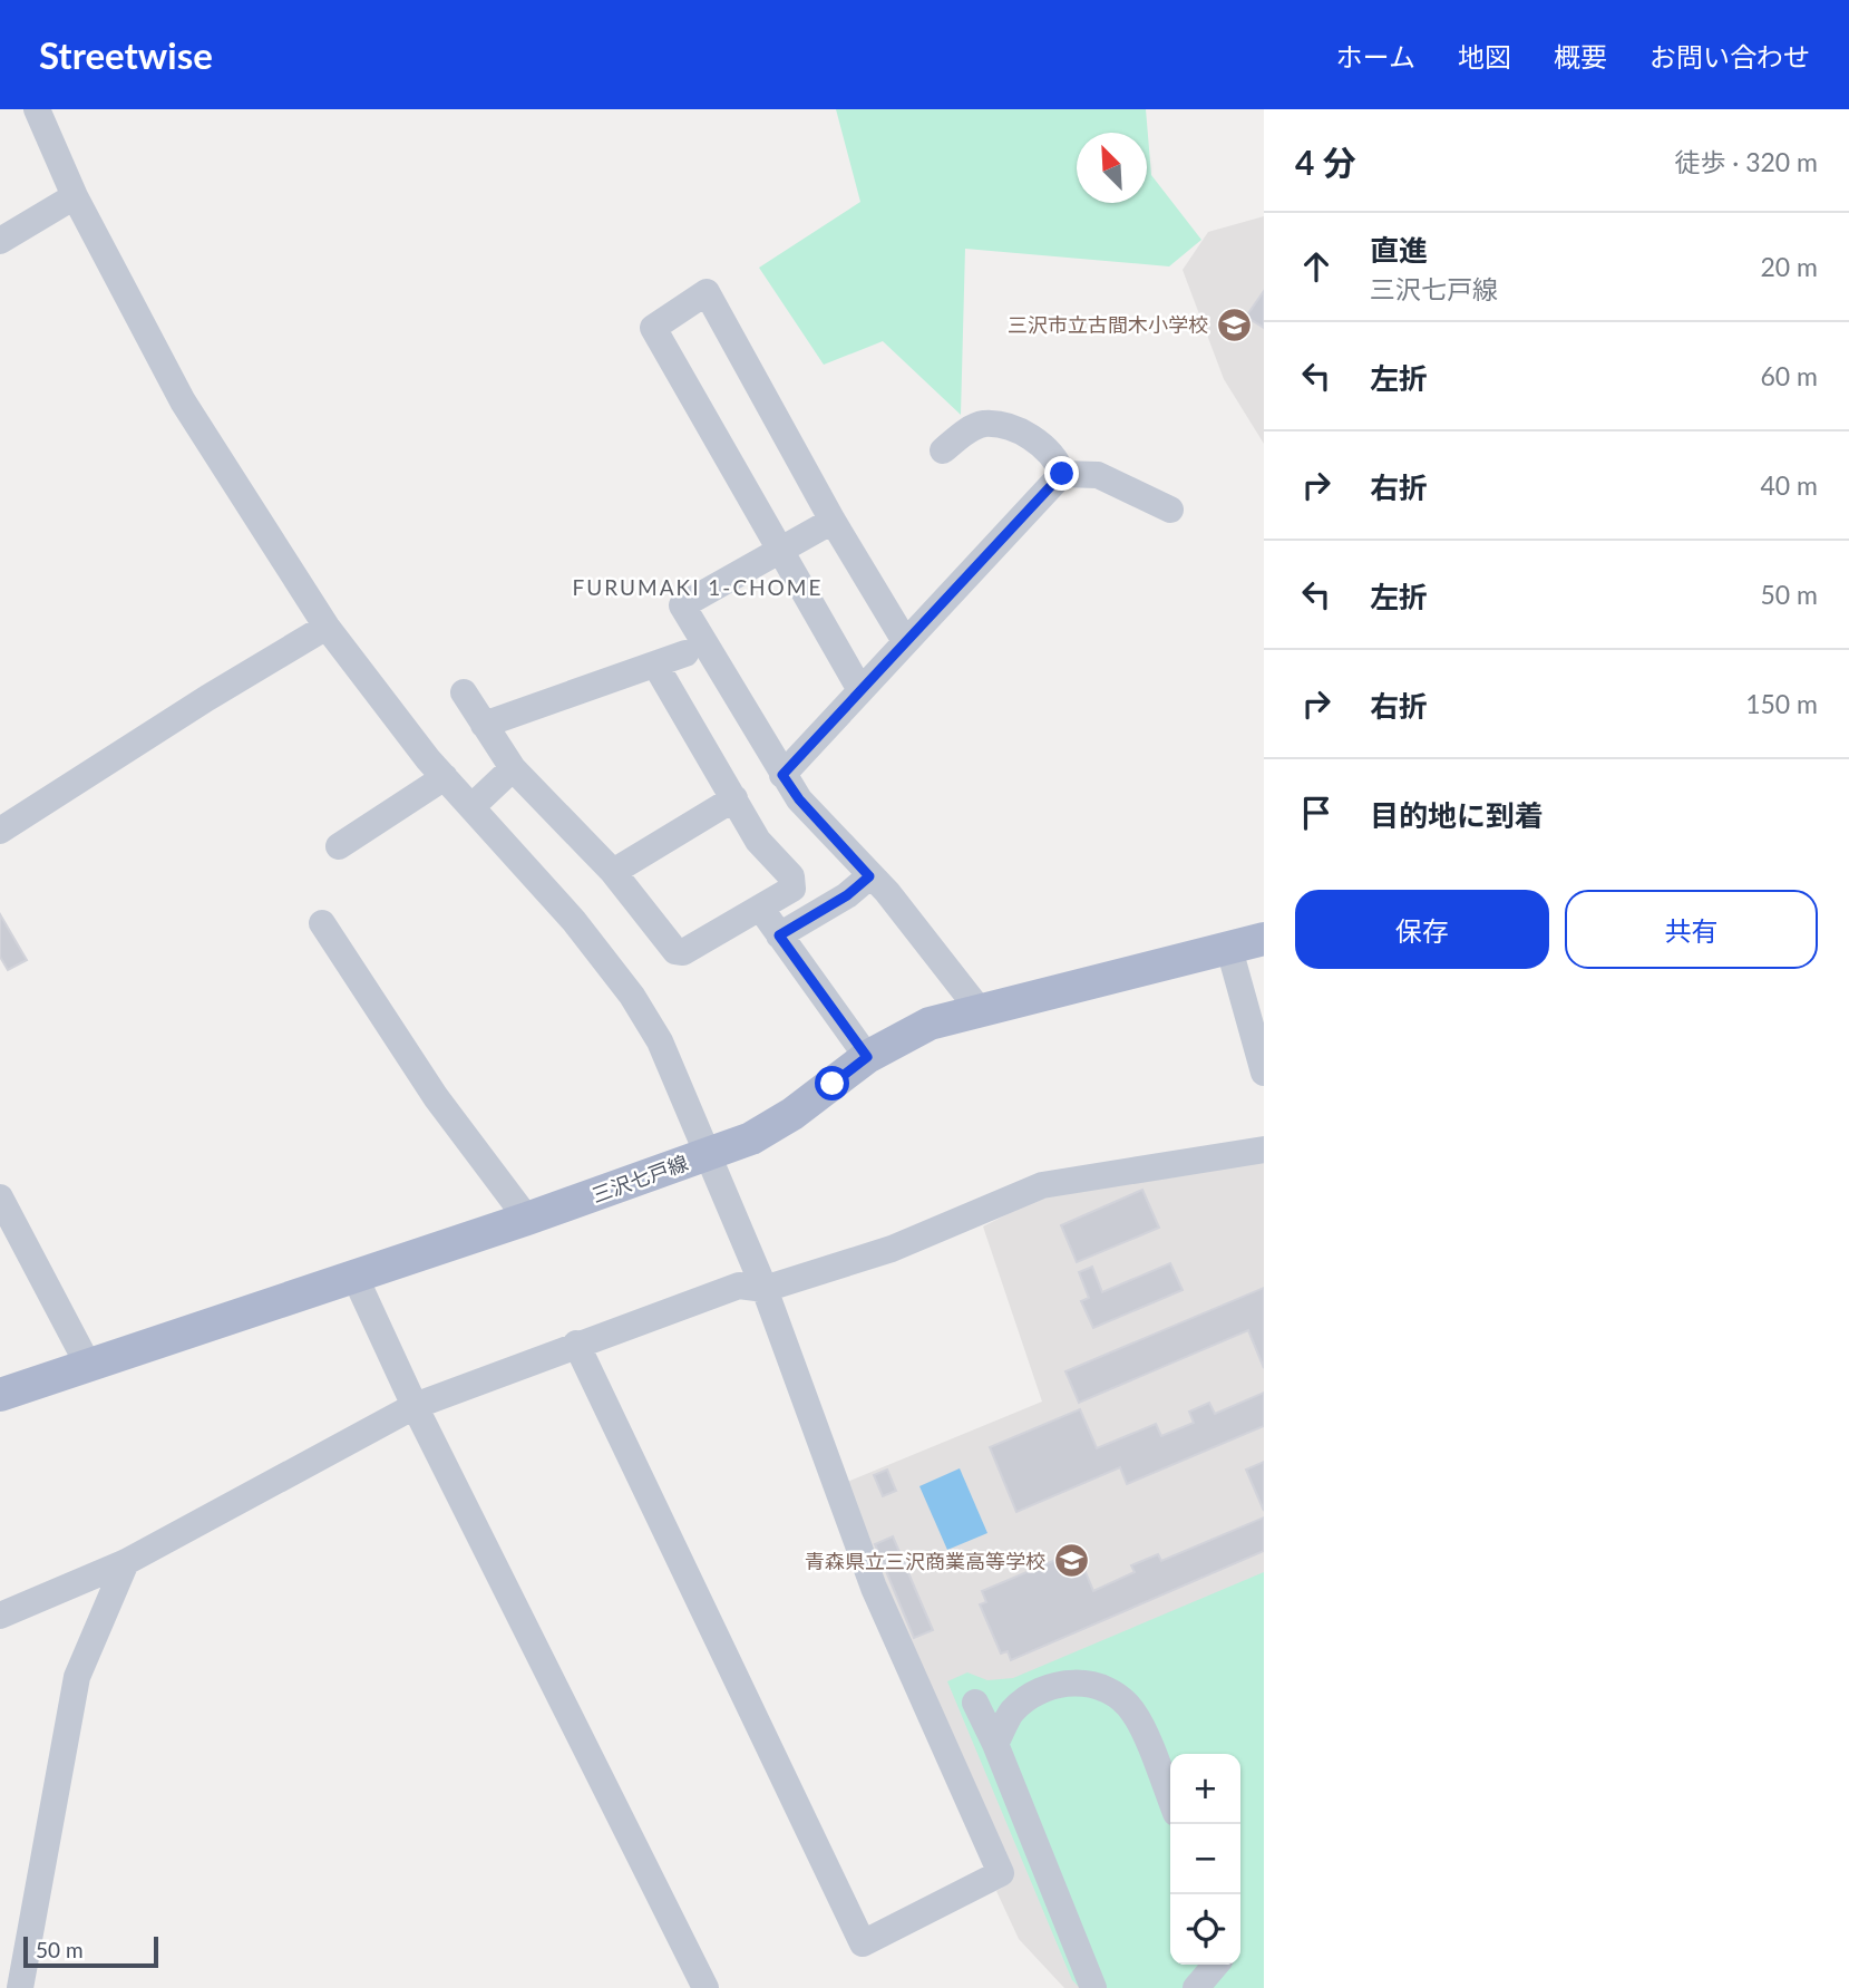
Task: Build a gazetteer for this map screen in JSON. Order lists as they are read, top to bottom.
{
  "streets": {
    "main road": ["三沢七戸線"]
  },
  "districts": ["FURUMAKI 1-CHOME"],
  "places": {
    "school or university": ["三沢市立古間木小学校", "青森県立三沢商業高等学校"]
  },
  "scale_bar": "50 m",
  "north": "top left",
  "page": {
    "header": "Streetwise",
    "nav": [
      "ホーム",
      "地図",
      "概要",
      "お問い合わせ"
    ],
    "heading": ["4 分", "徒歩 · 320 m"],
    "list": [
      ["直進", "三沢七戸線", "20 m"],
      ["左折", "60 m"],
      ["右折", "40 m"],
      ["左折", "50 m"],
      ["右折", "150 m"],
      "目的地に到着"
    ],
    "buttons": ["保存", "共有"],
    "map_buttons": ["+", "−"],
    "scale": "50 m"
  }
}
